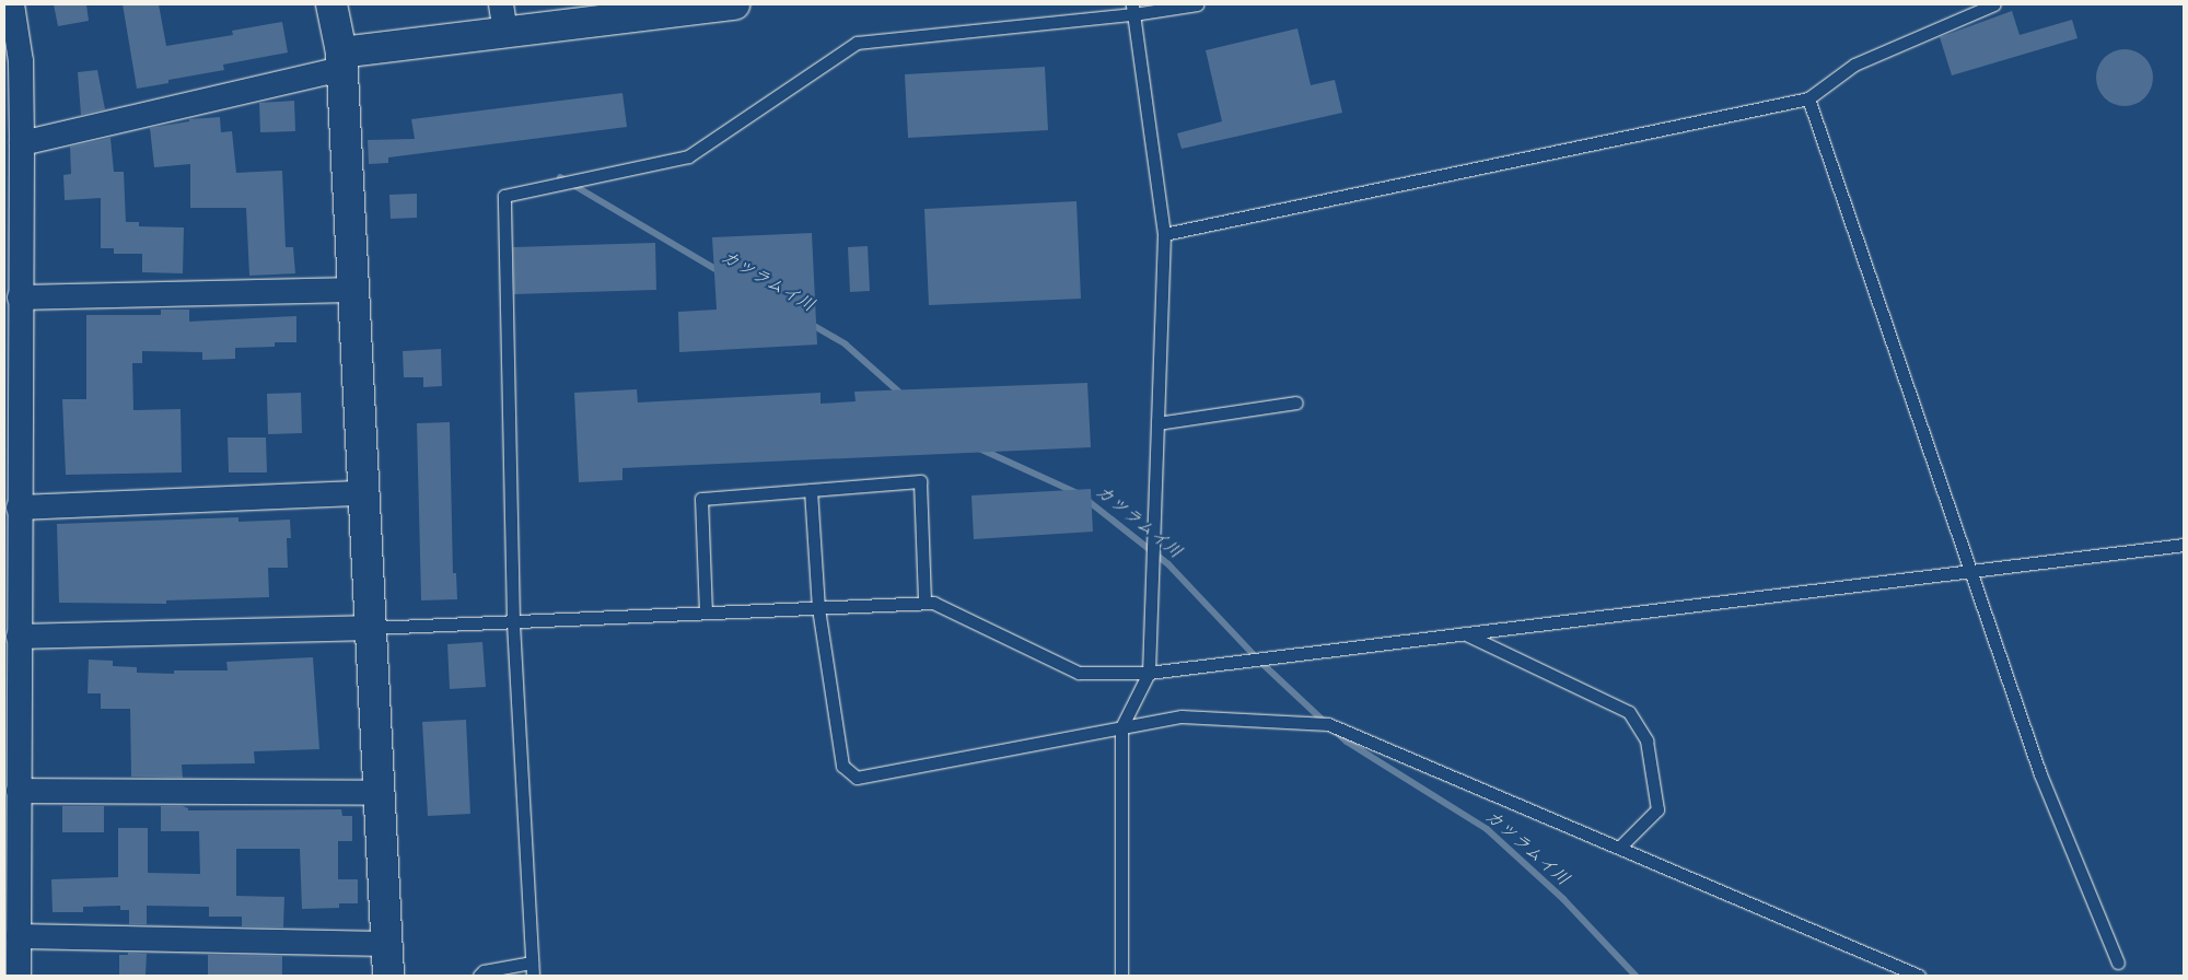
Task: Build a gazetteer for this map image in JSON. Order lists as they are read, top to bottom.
{
  "water": ["カツラムイ川"]
}
